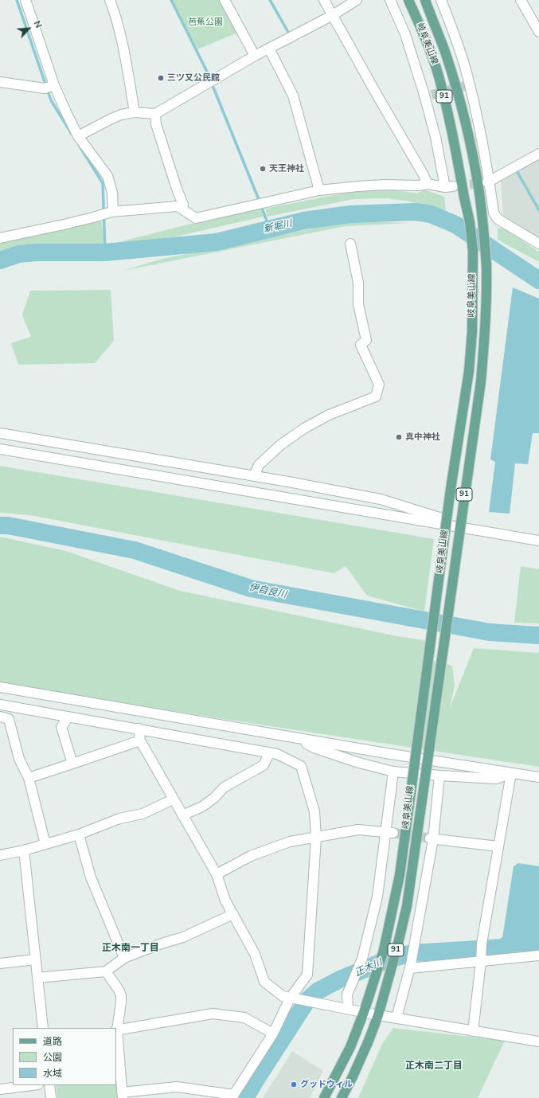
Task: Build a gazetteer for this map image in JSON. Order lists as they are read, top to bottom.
{
  "streets": {
    "main road": ["岐阜美山線", "91"]
  },
  "districts": ["正木南一丁目", "正木南二丁目"],
  "water": ["新堀川", "伊自良川", "正木川"],
  "parks": ["芭蕉公園"],
  "places": [
    "三ツ又公民館",
    "天王神社",
    "真中神社",
    "グッドウィル"
  ],
  "legend": ["道路", "公園", "水域"],
  "north": "top right"
}
